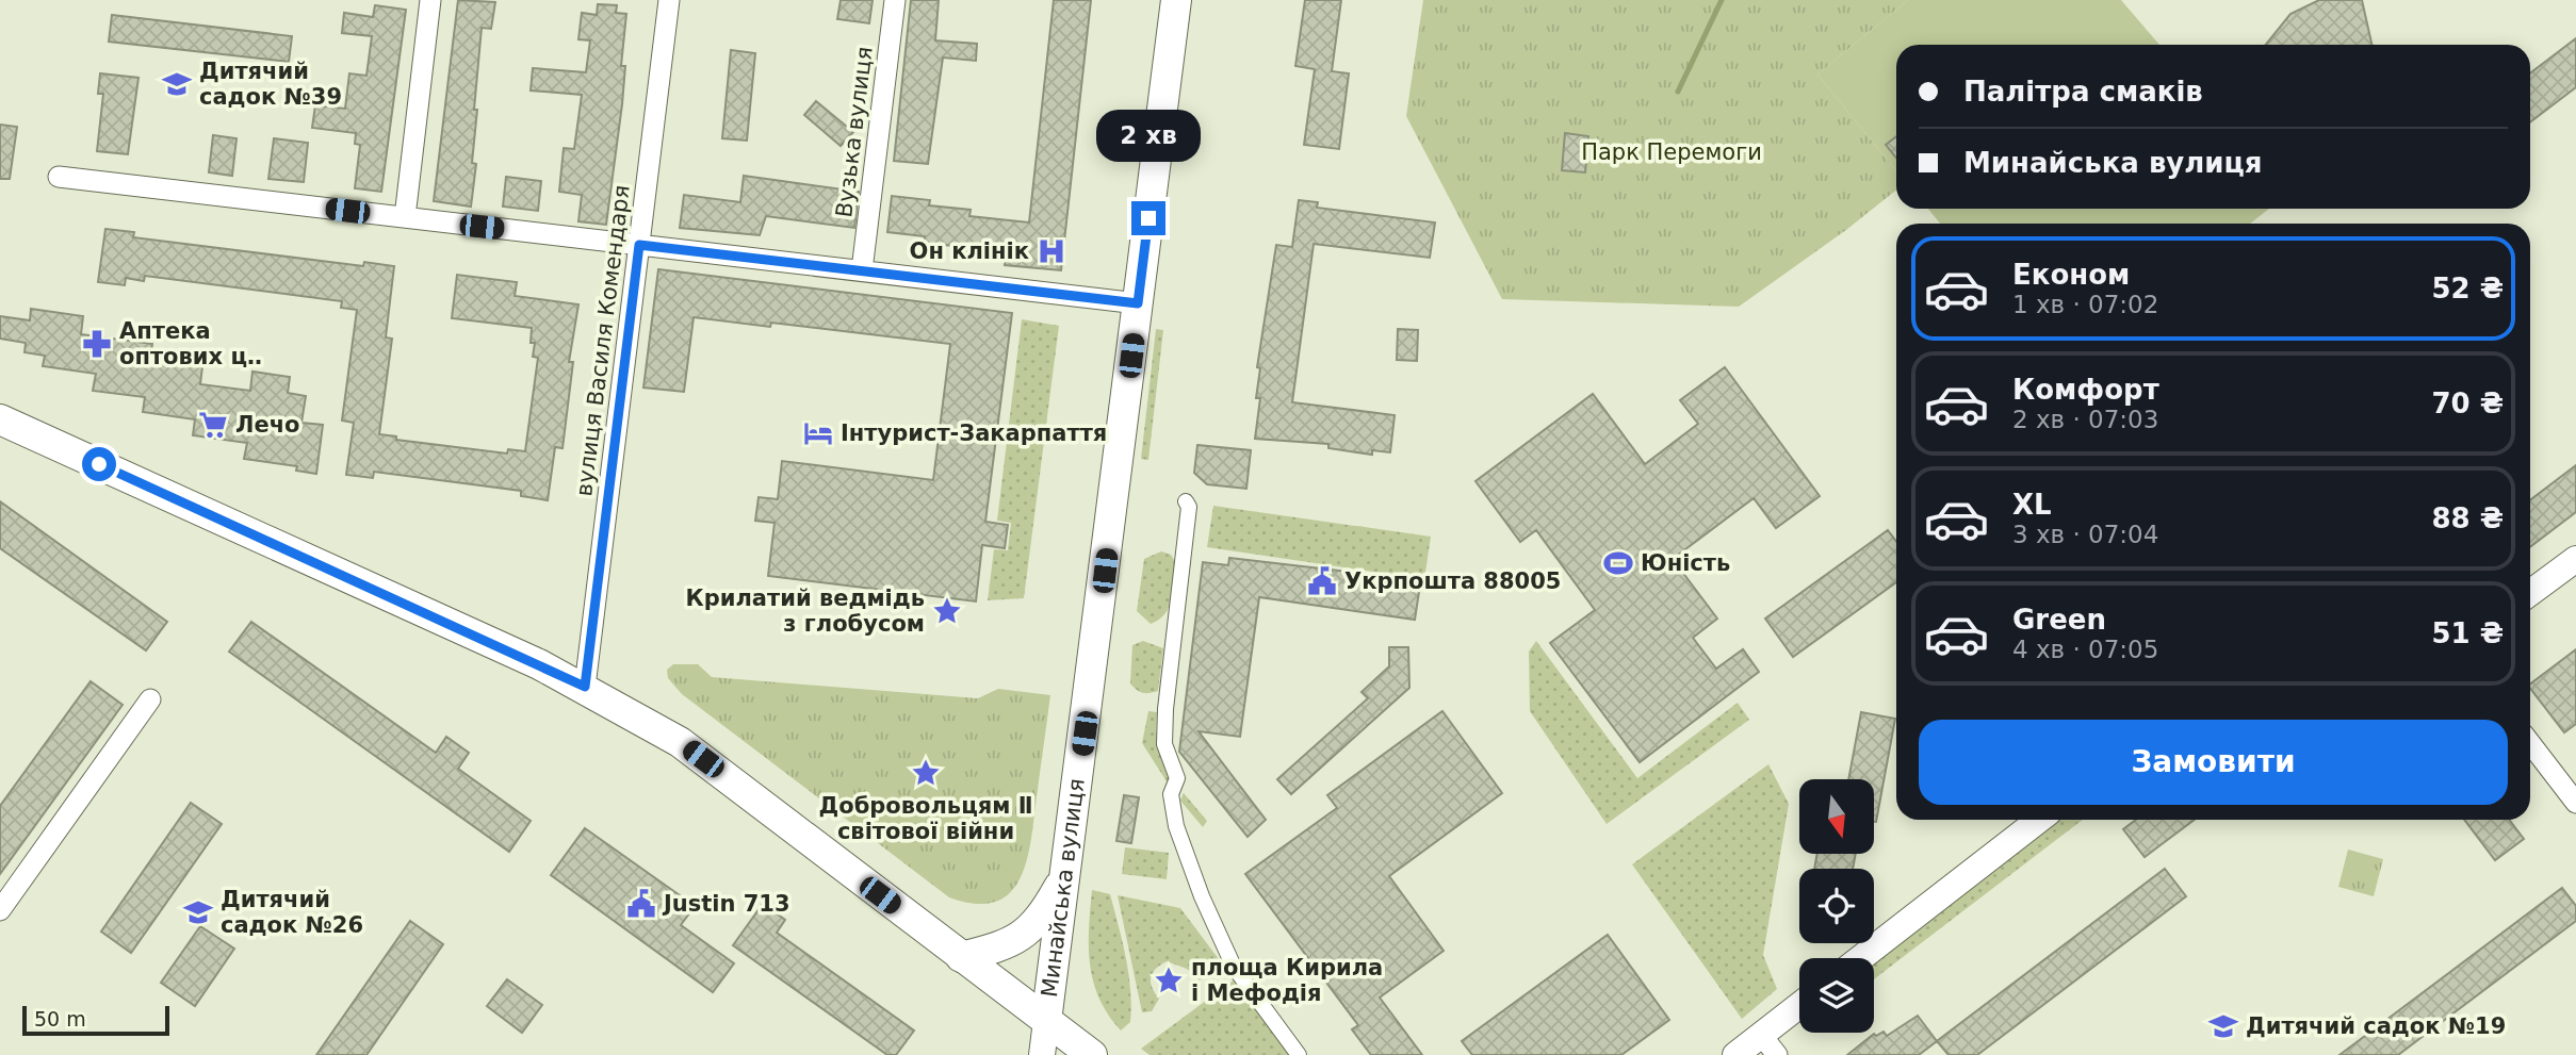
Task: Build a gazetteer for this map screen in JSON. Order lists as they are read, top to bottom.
{
  "streets": {
    "main road": ["Минайська вулиця"],
    "street": ["Вузька вулиця", "вулиця Василя Комендаря"]
  },
  "parks": ["Парк Перемоги"],
  "places": {
    "school or university": ["Дитячий садок №39", "Дитячий садок №26", "Дитячий садок №19"],
    "hospital": ["Он клінік"],
    "pharmacy": ["Аптека оптових ц‥"],
    "supermarket": ["Лечо"],
    "hotel": ["Інтурист-Закарпаття"],
    "sports": ["Юність"],
    "public building": ["Укрпошта 88005", "Justin 713"],
    "place": ["Крилатий ведмідь з глобусом", "Добровольцям Ⅱ світової війни", "площа Кирила і Мефодія"]
  },
  "scale_bar": "50 m",
  "north": "bottom",
  "page": {
    "banner": ["Палітра смаків", "Минайська вулиця"],
    "bubble": "2 хв",
    "list": [
      {
        "name": "Економ",
        "note": "1 хв · 07:02",
        "value": "52 ₴"
      },
      {
        "name": "Комфорт",
        "note": "2 хв · 07:03",
        "value": "70 ₴"
      },
      {
        "name": "XL",
        "note": "3 хв · 07:04",
        "value": "88 ₴"
      },
      {
        "name": "Green",
        "note": "4 хв · 07:05",
        "value": "51 ₴"
      }
    ],
    "buttons": "Замовити",
    "scale": "50 m"
  }
}
